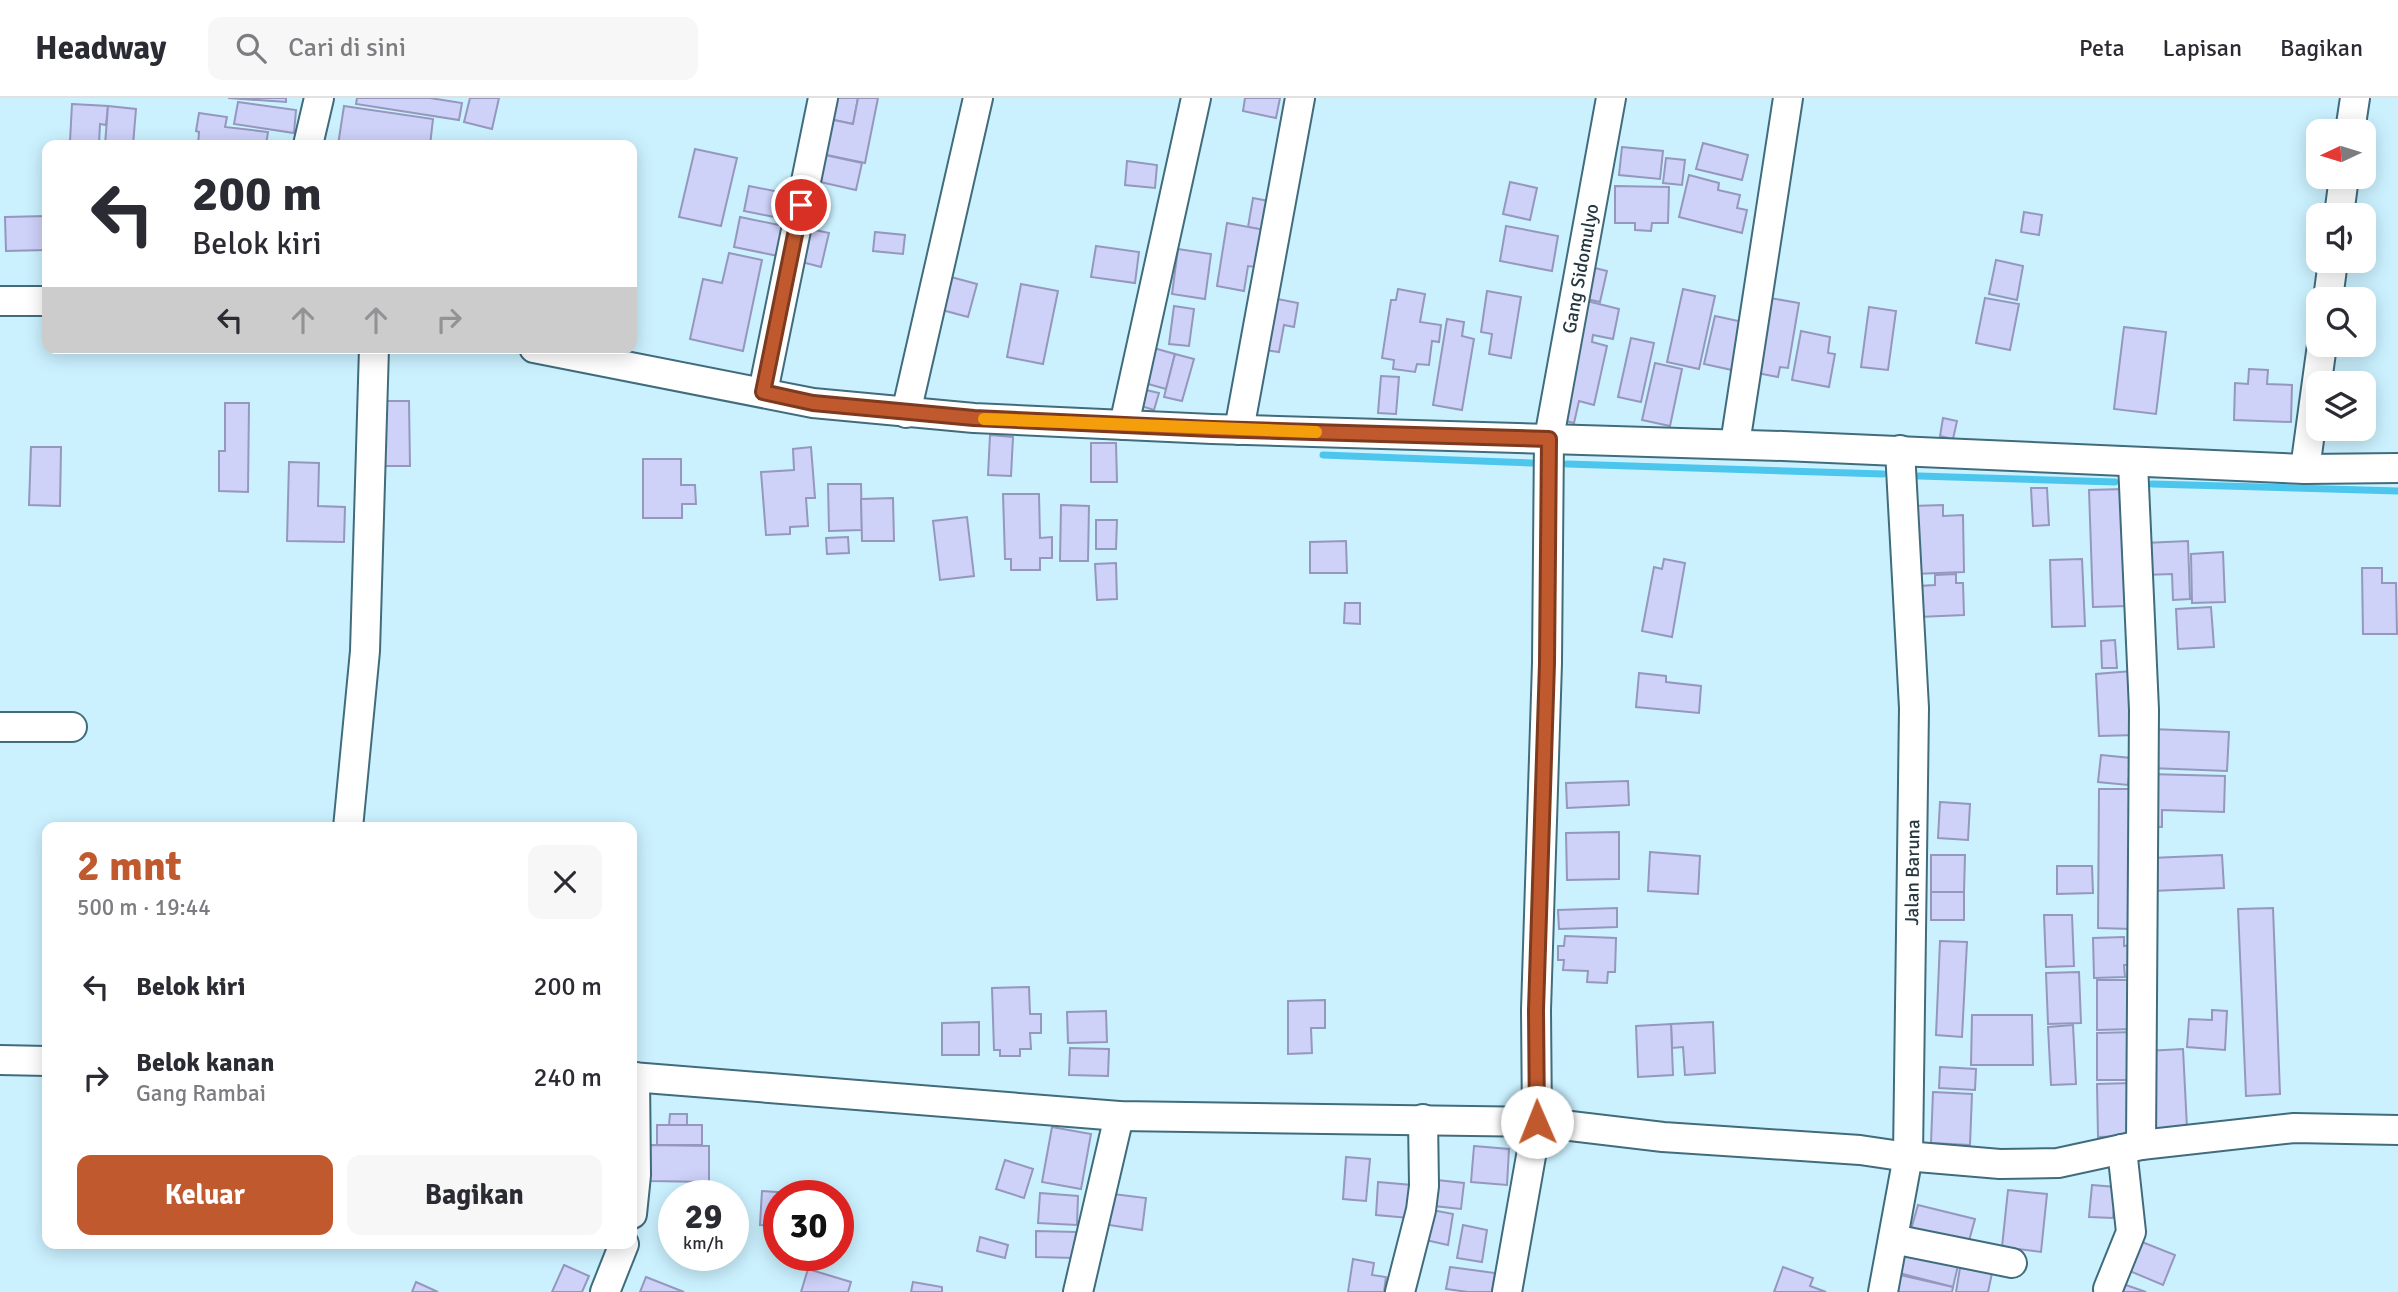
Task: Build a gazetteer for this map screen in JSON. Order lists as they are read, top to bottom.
{
  "streets": {
    "street": ["Gang Sidomulyo", "Jalan Baruna"]
  },
  "north": "left",
  "page": {
    "header": "Headway",
    "search": "Cari di sini",
    "nav": ["Peta", "Lapisan", "Bagikan"],
    "turn": ["200 m", "Belok kiri"],
    "heading": ["2 mnt", "500 m · 19:44"],
    "list": [
      {
        "name": "Belok kiri",
        "value": "200 m"
      },
      {
        "name": "Belok kanan",
        "note": "Gang Rambai",
        "value": "240 m"
      }
    ],
    "buttons": ["Keluar", "Bagikan"],
    "speed": "29 km/h",
    "limit": "30"
  }
}
